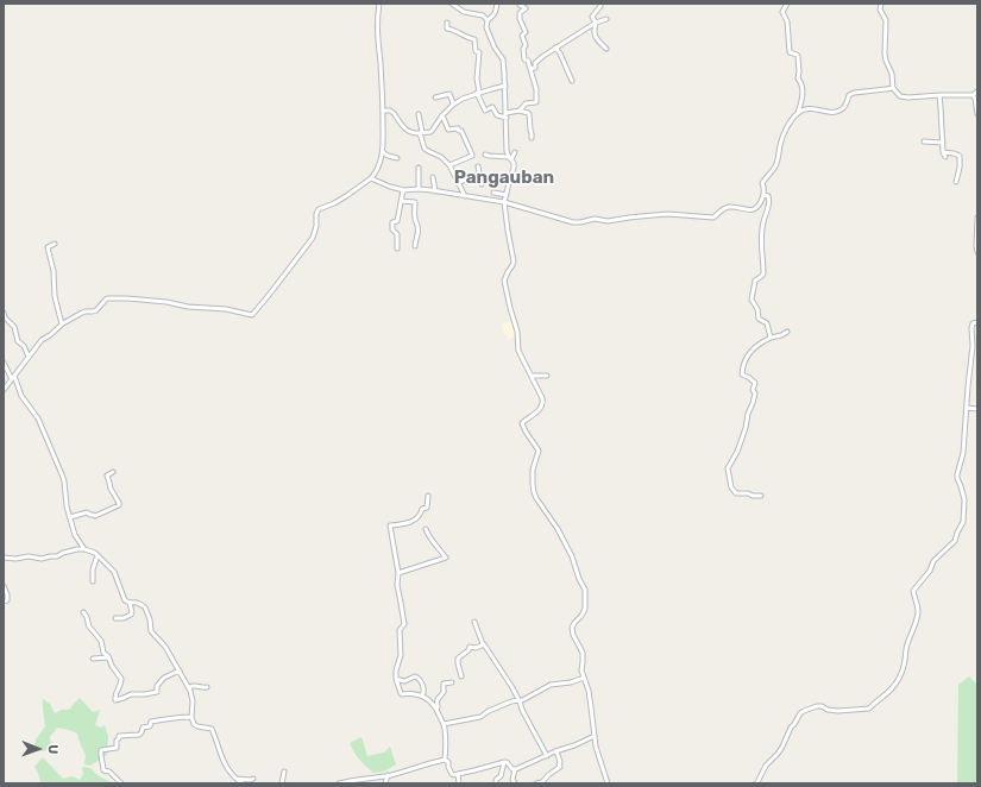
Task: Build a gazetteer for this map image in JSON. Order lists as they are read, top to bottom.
{
  "districts": ["Pangauban"],
  "north": "right"
}
